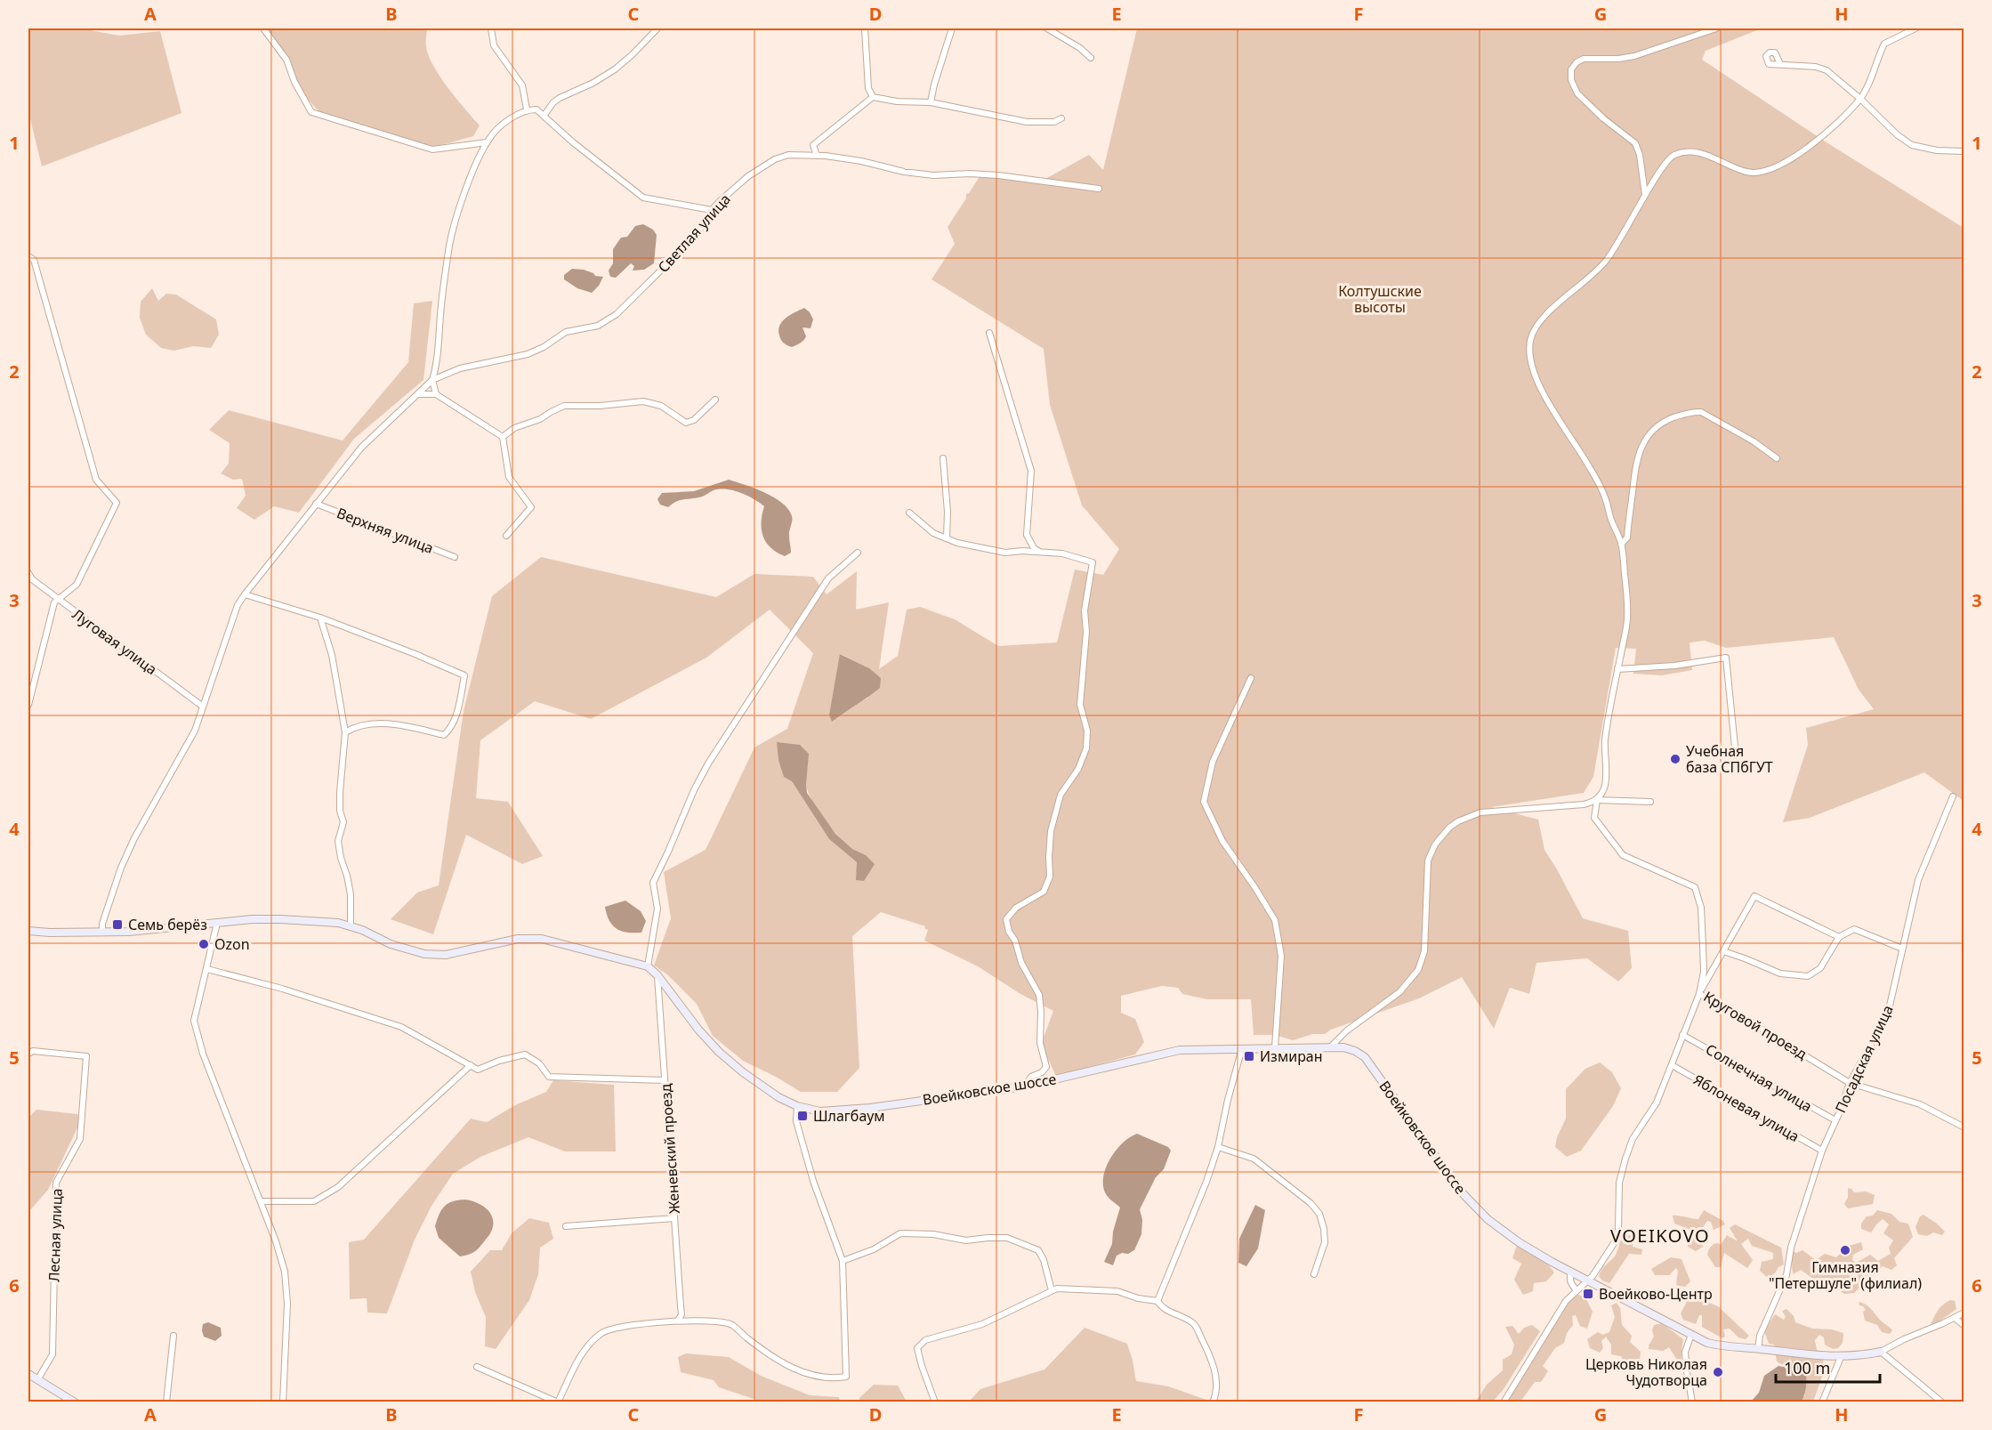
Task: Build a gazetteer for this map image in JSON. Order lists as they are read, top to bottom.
{
  "streets": {
    "street": [
      "Светлая улица",
      "Верхняя улица",
      "Луговая улица",
      "Круговой проезд",
      "Посадская улица",
      "Солнечная улица",
      "Воейковское шоссе",
      "Яблоневая улица",
      "Женевский проезд",
      "Лесная улица"
    ]
  },
  "crossings": [
    ["Круговой проезд", "Посадская улица"],
    ["Посадская улица", "Солнечная улица"],
    ["Посадская улица", "Воейковское шоссе"],
    ["Посадская улица", "Яблоневая улица"],
    ["Воейковское шоссе", "Женевский проезд"]
  ],
  "districts": ["VOEIKOVO"],
  "parks": ["Колтушские высоты"],
  "places": {
    "other": [
      "Учебная база СПбГУТ",
      "Ozon",
      "Гимназия \"Петершуле\" (филиал)",
      "Церковь Николая Чудотворца"
    ],
    "transit": [
      "Семь берёз",
      "Измиран",
      "Шлагбаум",
      "Воейково-Центр"
    ]
  },
  "scale_bar": "100 m",
  "grid": {
    "columns": [
      "A",
      "B",
      "C",
      "D",
      "E",
      "F",
      "G",
      "H"
    ],
    "rows": [
      "1",
      "2",
      "3",
      "4",
      "5",
      "6"
    ]
  }
}
